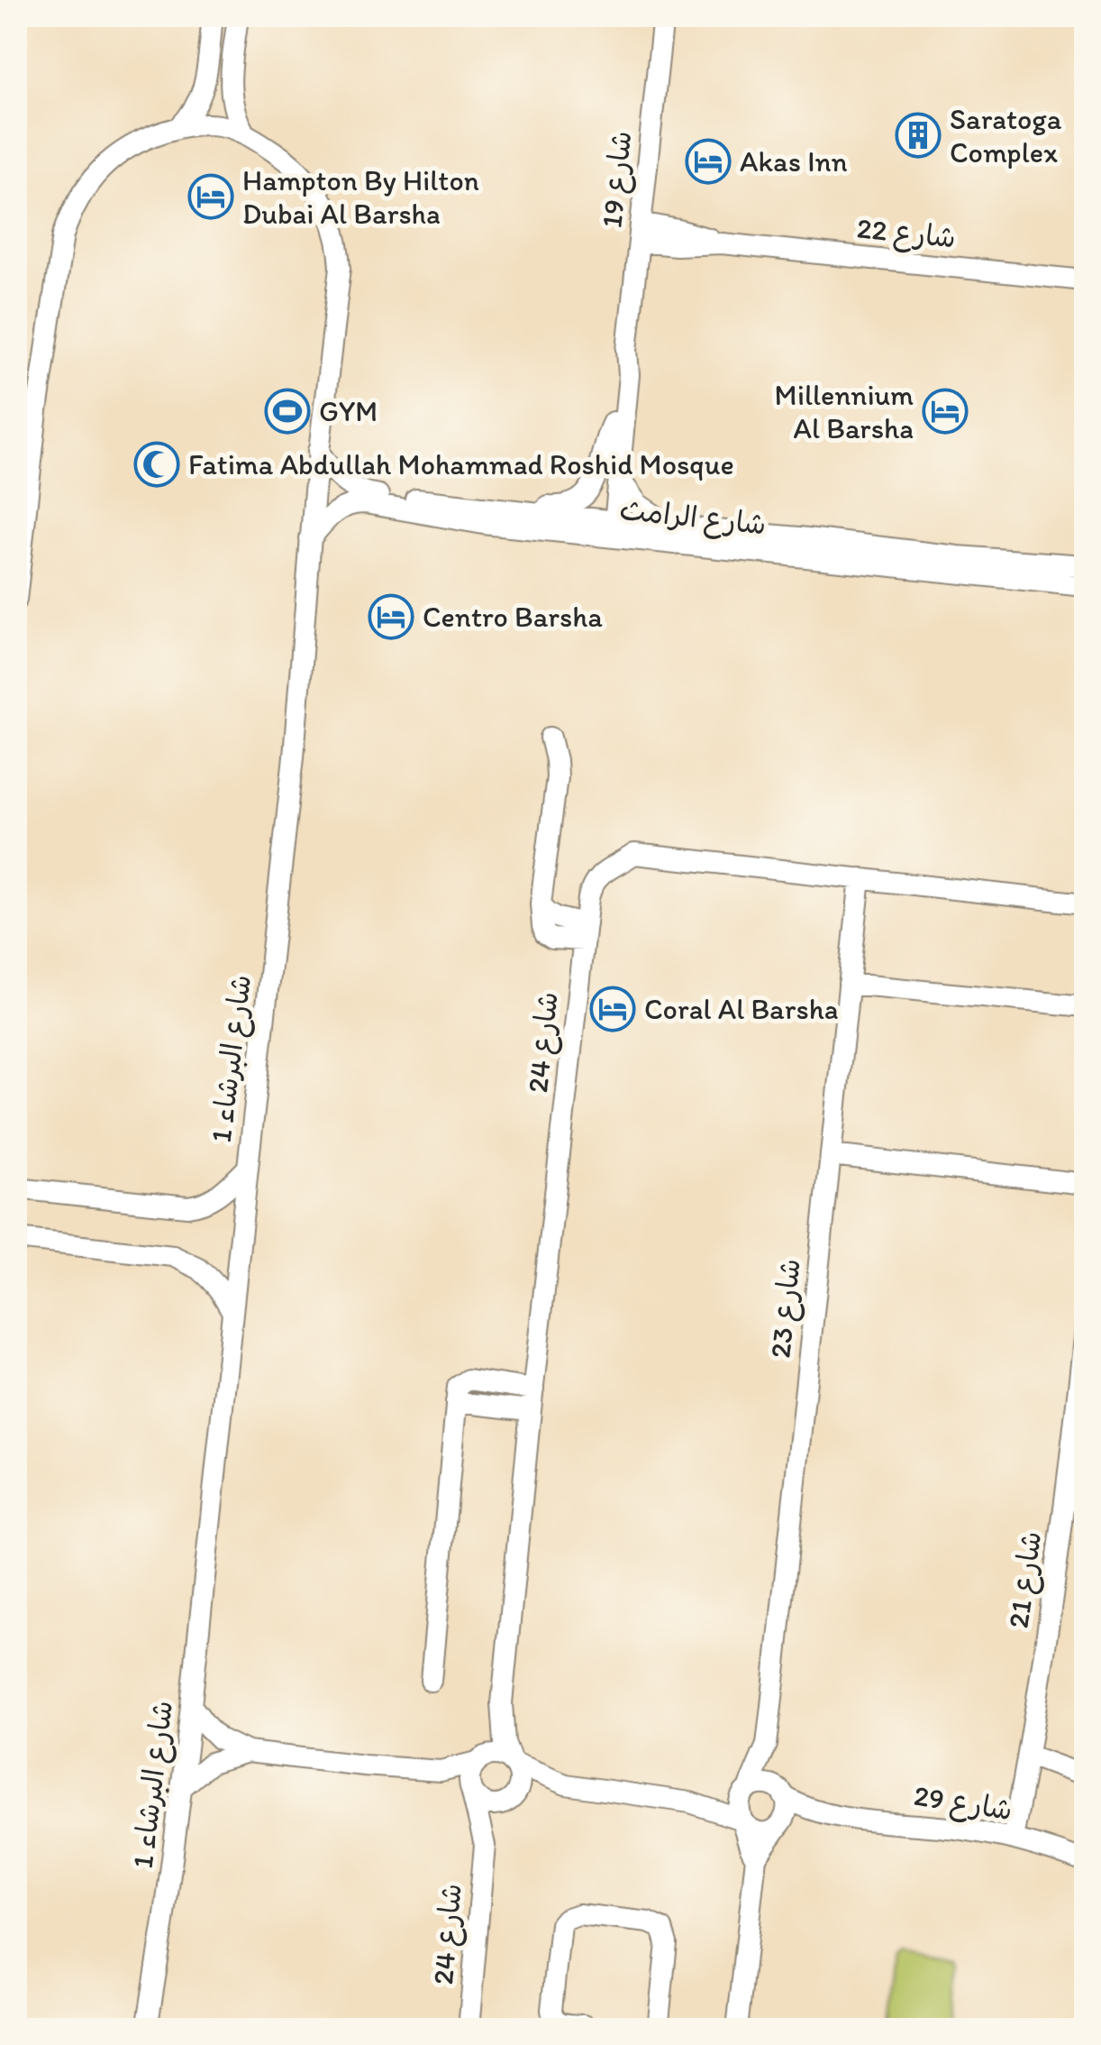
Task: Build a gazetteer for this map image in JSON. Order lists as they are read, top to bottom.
{
  "streets": {
    "street": [
      "شارع 19",
      "شارع 22",
      "شارع الرامث",
      "شارع 24",
      "شارع البرشاء 1",
      "شارع 23",
      "شارع 21",
      "شارع 29"
    ]
  },
  "crossings": [
    ["شارع 19", "شارع 22"],
    ["شارع 19", "شارع الرامث"],
    ["شارع الرامث", "شارع البرشاء 1"],
    ["شارع 24", "شارع 23"],
    ["شارع 23", "شارع 29"],
    ["شارع 21", "شارع 29"]
  ],
  "places": {
    "building": ["Saratoga Complex"],
    "hotel": [
      "Akas Inn",
      "Hampton By Hilton Dubai Al Barsha",
      "Millennium Al Barsha",
      "Centro Barsha",
      "Coral Al Barsha"
    ],
    "sports": ["GYM"],
    "mosque": ["Fatima Abdullah Mohammad Roshid Mosque"]
  }
}
